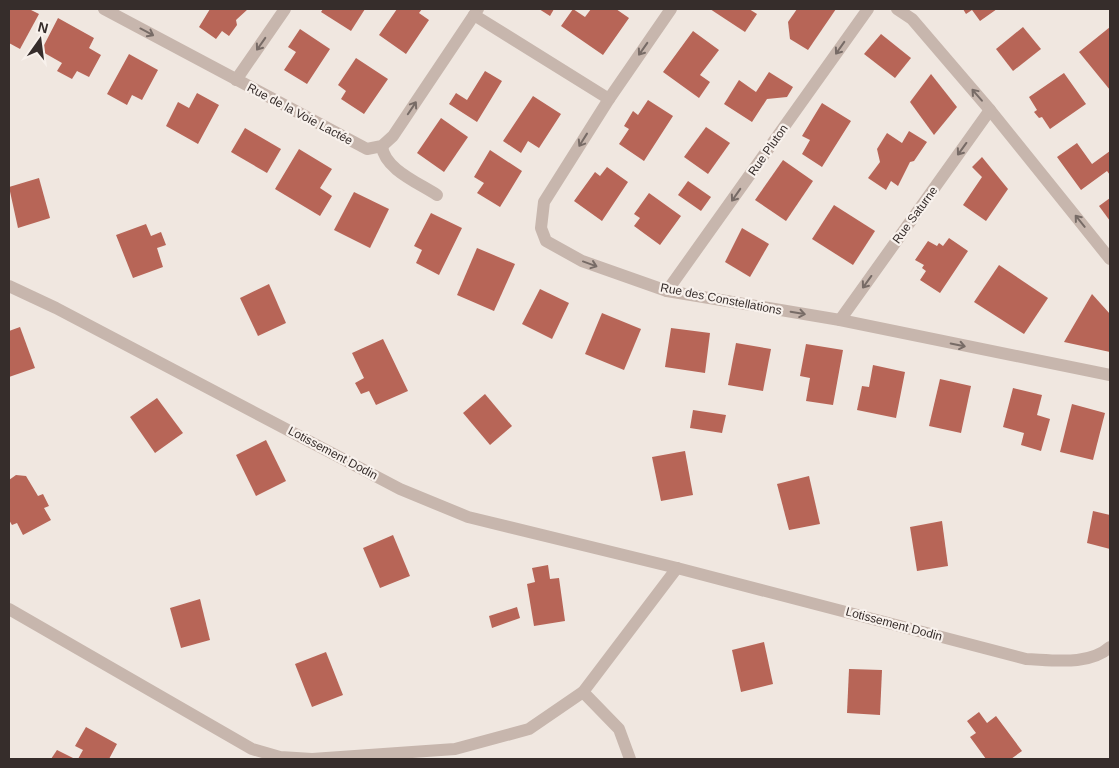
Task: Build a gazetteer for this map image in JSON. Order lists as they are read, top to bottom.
{
  "streets": {
    "street": [
      "Rue de la Voie Lactée",
      "Rue Pluton",
      "Rue Saturne",
      "Rue des Constellations",
      "Lotissement Dodin"
    ]
  },
  "crossings": [
    ["Rue Pluton", "Rue des Constellations"],
    ["Rue Saturne", "Rue des Constellations"]
  ],
  "one_way": ["Rue de la Voie Lactée", "Rue Pluton", "Rue Saturne"],
  "north": "top"
}
